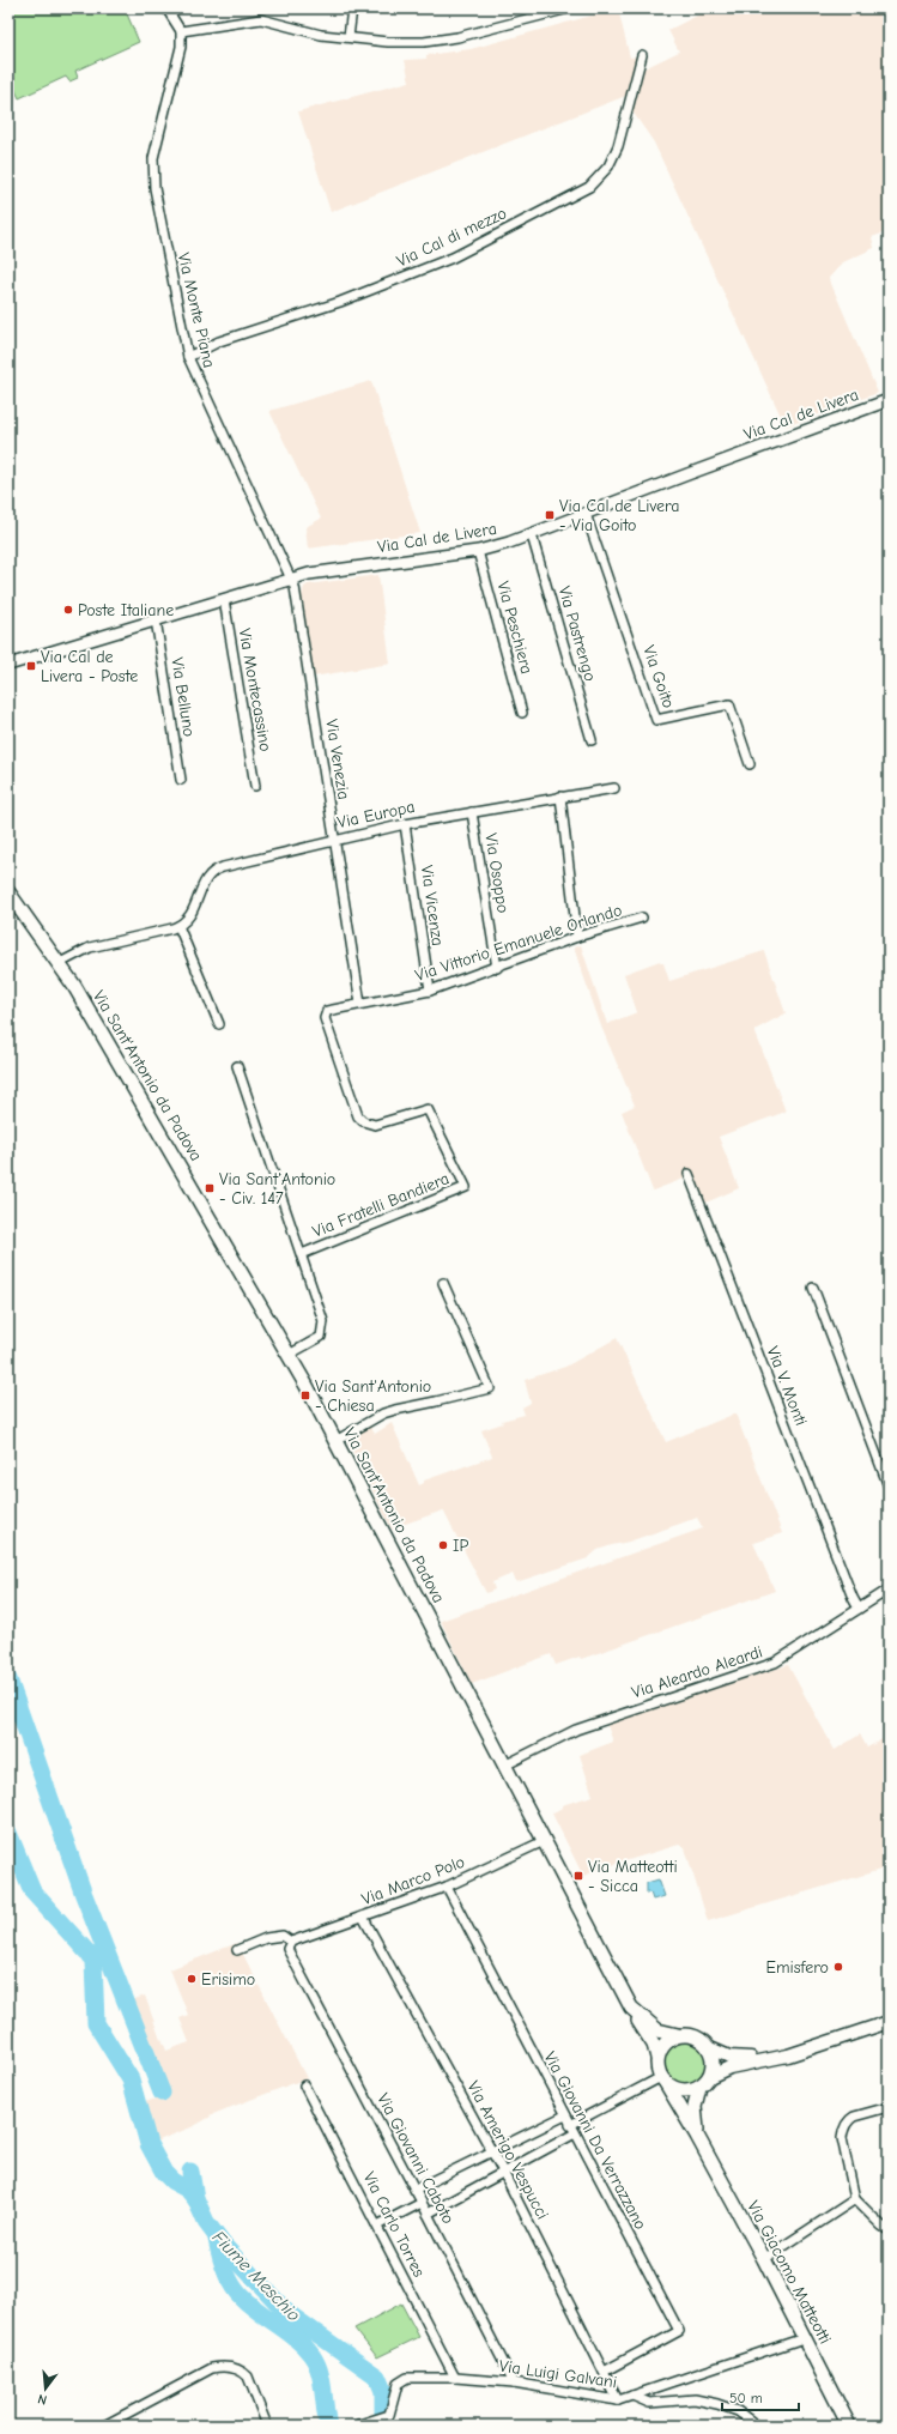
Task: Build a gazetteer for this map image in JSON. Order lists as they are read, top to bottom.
{
  "streets": {
    "main road": ["Via Sant'Antonio da Padova", "Via Giacomo Matteotti"],
    "street": [
      "Via Cal di mezzo",
      "Via Monte Piana",
      "Via Cal de Livera",
      "Via Peschiera",
      "Via Pastrengo",
      "Via Goito",
      "Via Montecassino",
      "Via Belluno",
      "Via Venezia",
      "Via Europa",
      "Via Osoppo",
      "Via Vicenza",
      "Via Vittorio Emanuele Orlando",
      "Via Fratelli Bandiera",
      "Via V. Monti",
      "Via Aleardo Aleardi",
      "Via Marco Polo",
      "Via Giovanni Da Verrazzano",
      "Via Amerigo Vespucci",
      "Via Giovanni Caboto",
      "Via Carlo Torres",
      "Via Luigi Galvani"
    ]
  },
  "crossings": [
    ["Via Cal di mezzo", "Via Monte Piana"],
    ["Via Monte Piana", "Via Cal de Livera"],
    ["Via Monte Piana", "Via Venezia"],
    ["Via Cal de Livera", "Via Peschiera"],
    ["Via Cal de Livera", "Via Pastrengo"],
    ["Via Cal de Livera", "Via Goito"],
    ["Via Cal de Livera", "Via Montecassino"],
    ["Via Cal de Livera", "Via Belluno"],
    ["Via Cal de Livera", "Via Venezia"],
    ["Via Venezia", "Via Europa"],
    ["Via Venezia", "Via Vittorio Emanuele Orlando"],
    ["Via Europa", "Via Osoppo"],
    ["Via Europa", "Via Vicenza"],
    ["Via Osoppo", "Via Vittorio Emanuele Orlando"],
    ["Via Vicenza", "Via Vittorio Emanuele Orlando"],
    ["Via Vittorio Emanuele Orlando", "Via Fratelli Bandiera"],
    ["Via Sant'Antonio da Padova", "Via Fratelli Bandiera"],
    ["Via Sant'Antonio da Padova", "Via Aleardo Aleardi"],
    ["Via Sant'Antonio da Padova", "Via Marco Polo"],
    ["Via V. Monti", "Via Aleardo Aleardi"],
    ["Via Marco Polo", "Via Giovanni Da Verrazzano"],
    ["Via Marco Polo", "Via Amerigo Vespucci"],
    ["Via Marco Polo", "Via Giovanni Caboto"],
    ["Via Giovanni Da Verrazzano", "Via Amerigo Vespucci"],
    ["Via Amerigo Vespucci", "Via Luigi Galvani"],
    ["Via Giovanni Caboto", "Via Luigi Galvani"],
    ["Via Carlo Torres", "Via Luigi Galvani"],
    ["Via Giacomo Matteotti", "Via Luigi Galvani"]
  ],
  "water": ["Fiume Meschio"],
  "places": {
    "transit": [
      "Via Cal de Livera - Via Goito",
      "Via Cal de Livera - Poste",
      "Via Sant'Antonio - Civ. 147",
      "Via Sant'Antonio - Chiesa",
      "Via Matteotti - Sicca"
    ],
    "other": [
      "Poste Italiane",
      "IP",
      "Emisfero",
      "Erisimo"
    ]
  },
  "scale_bar": "50 m",
  "north": "bottom"
}
